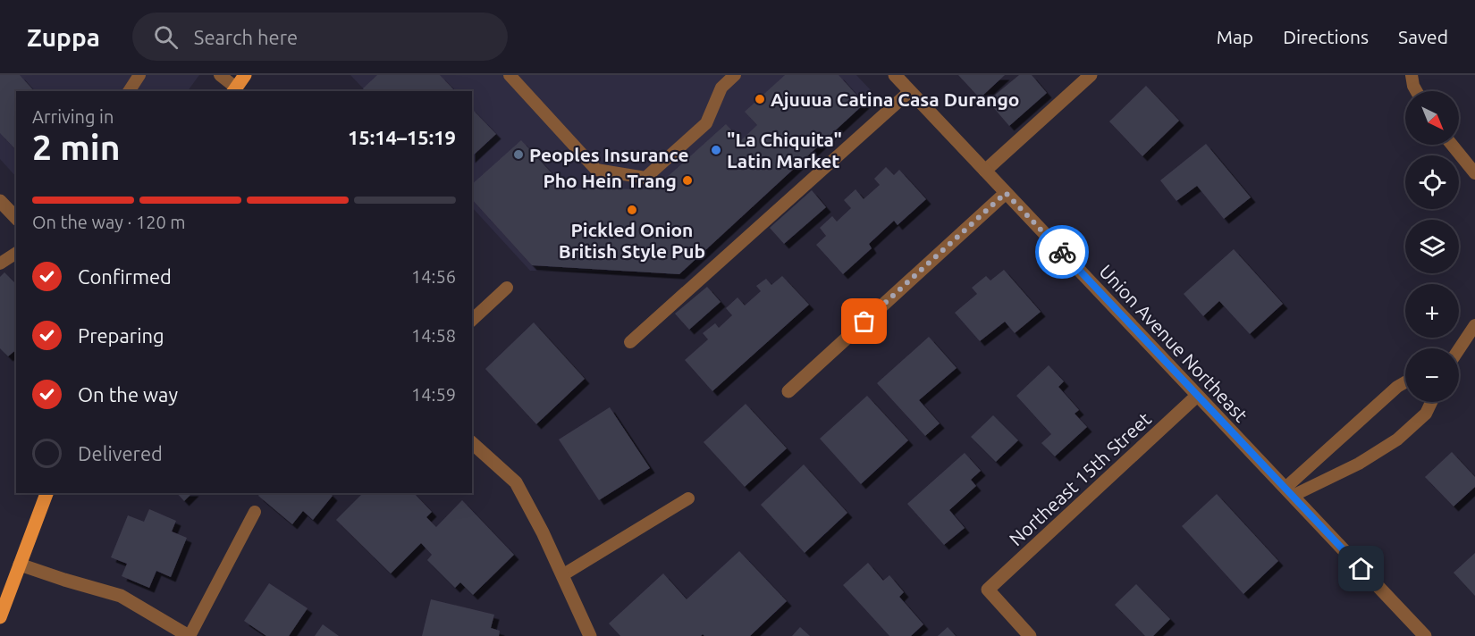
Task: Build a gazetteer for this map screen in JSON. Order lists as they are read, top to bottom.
{
  "streets": {
    "street": ["Union Avenue Northeast", "Northeast 15th Street"]
  },
  "crossings": [
    ["Union Avenue Northeast", "Northeast 15th Street"]
  ],
  "places": [
    "Ajuuua Catina Casa Durango",
    "\"La Chiquita\" Latin Market",
    "Peoples Insurance",
    "Pho Hein Trang",
    "Pickled Onion British Style Pub"
  ],
  "north": "bottom right",
  "page": {
    "header": "Zuppa",
    "search": "Search here",
    "nav": ["Map", "Directions", "Saved"],
    "map_buttons": ["+", "−"],
    "heading": ["2 min", "Arriving in", "15:14–15:19"],
    "bar": "On the way · 120 m",
    "list": [
      ["Confirmed", "14:56"],
      ["Preparing", "14:58"],
      ["On the way", "14:59"],
      "Delivered"
    ]
  }
}
